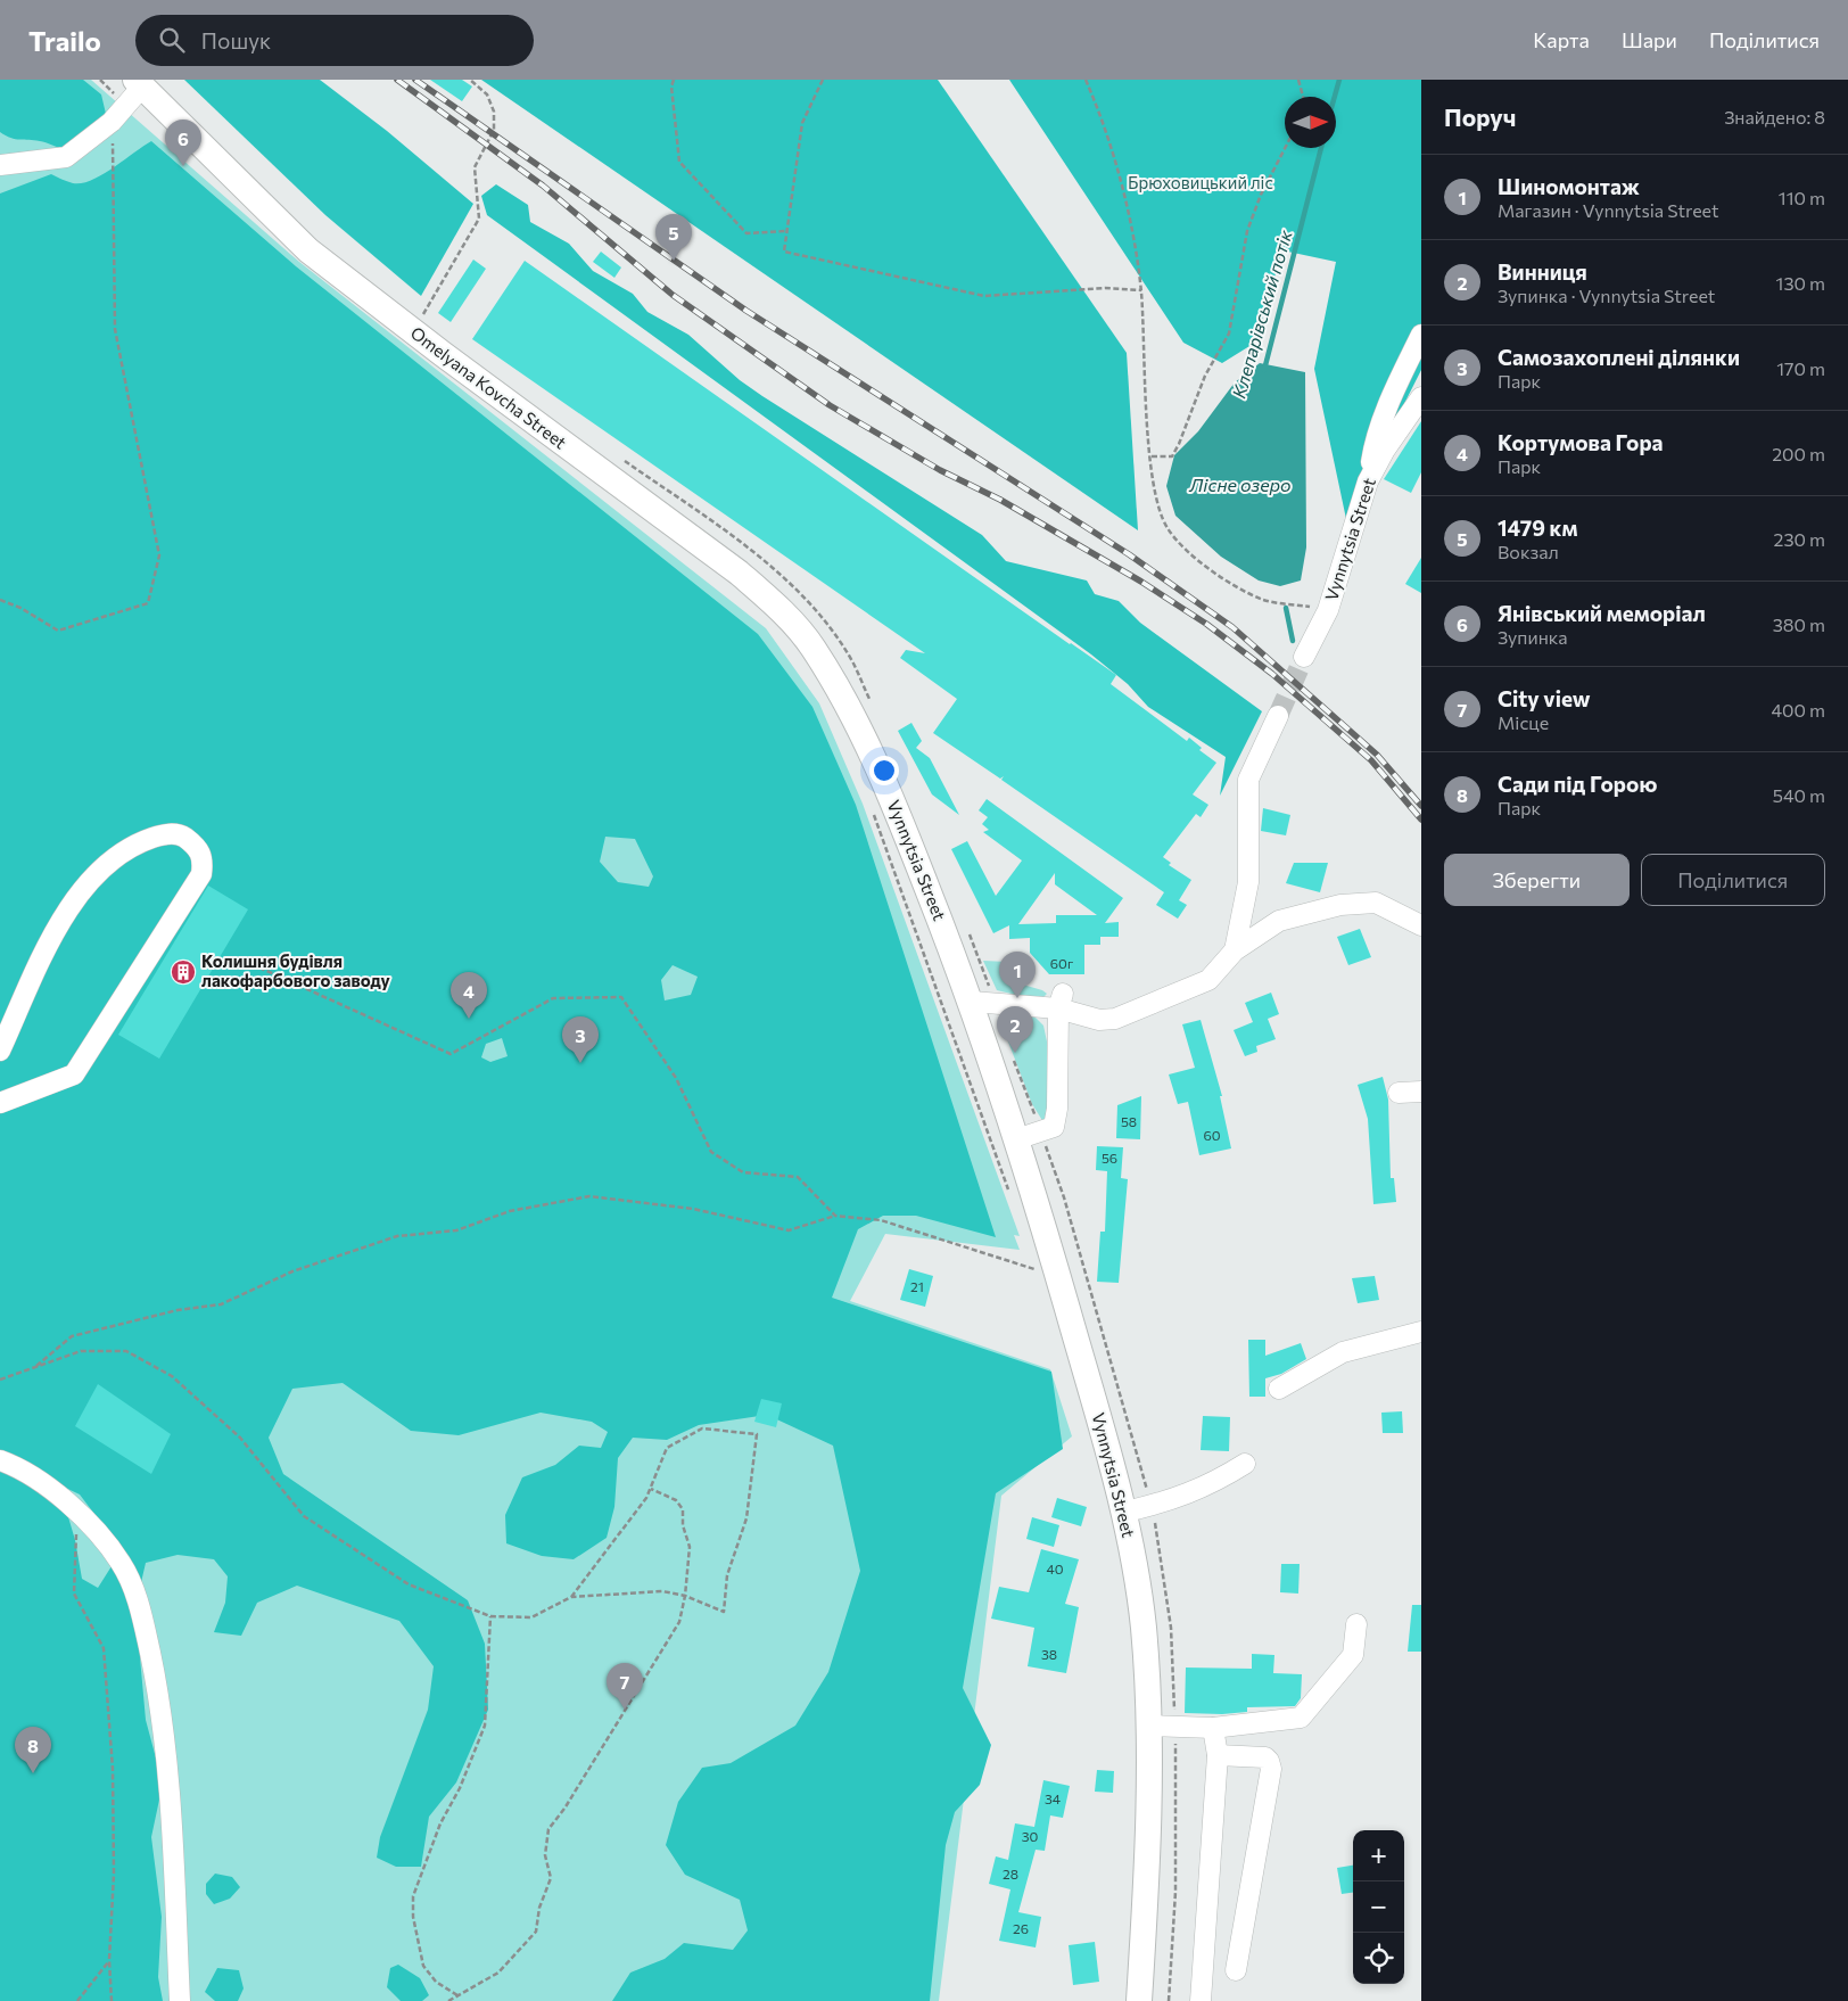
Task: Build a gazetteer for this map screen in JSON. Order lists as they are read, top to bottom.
{
  "streets": {
    "main road": ["Omelyana Kovcha Street", "Vynnytsia Street"]
  },
  "crossings": [
    ["Omelyana Kovcha Street", "Vynnytsia Street"]
  ],
  "water": ["Клепарівський потік", "Лісне озеро"],
  "parks": ["Брюховицький ліс"],
  "places": {
    "building": ["Колишня будівля лакофарбового заводу"]
  },
  "house_numbers": [
    "60г",
    "58",
    "60",
    "56",
    "21",
    "40",
    "38",
    "34",
    "30",
    "28",
    "26"
  ],
  "north": "right",
  "page": {
    "header": "Trailo",
    "search": "Пошук",
    "nav": ["Карта", "Шари", "Поділитися"],
    "heading": ["Поруч", "Знайдено: 8"],
    "pins": [
      "6",
      "5",
      "1",
      "4",
      "2",
      "3",
      "7",
      "8"
    ],
    "list": [
      {
        "mark": "1",
        "name": "Шиномонтаж",
        "note": "Магазин · Vynnytsia Street",
        "value": "110 m"
      },
      {
        "mark": "2",
        "name": "Винниця",
        "note": "Зупинка · Vynnytsia Street",
        "value": "130 m"
      },
      {
        "mark": "3",
        "name": "Самозахоплені ділянки",
        "note": "Парк",
        "value": "170 m"
      },
      {
        "mark": "4",
        "name": "Кортумова Гора",
        "note": "Парк",
        "value": "200 m"
      },
      {
        "mark": "5",
        "name": "1479 км",
        "note": "Вокзал",
        "value": "230 m"
      },
      {
        "mark": "6",
        "name": "Янівський меморіал",
        "note": "Зупинка",
        "value": "380 m"
      },
      {
        "mark": "7",
        "name": "City view",
        "note": "Місце",
        "value": "400 m"
      },
      {
        "mark": "8",
        "name": "Сади під Горою",
        "note": "Парк",
        "value": "540 m"
      }
    ],
    "buttons": ["Зберегти", "Поділитися"],
    "map_buttons": ["+", "−"]
  }
}
